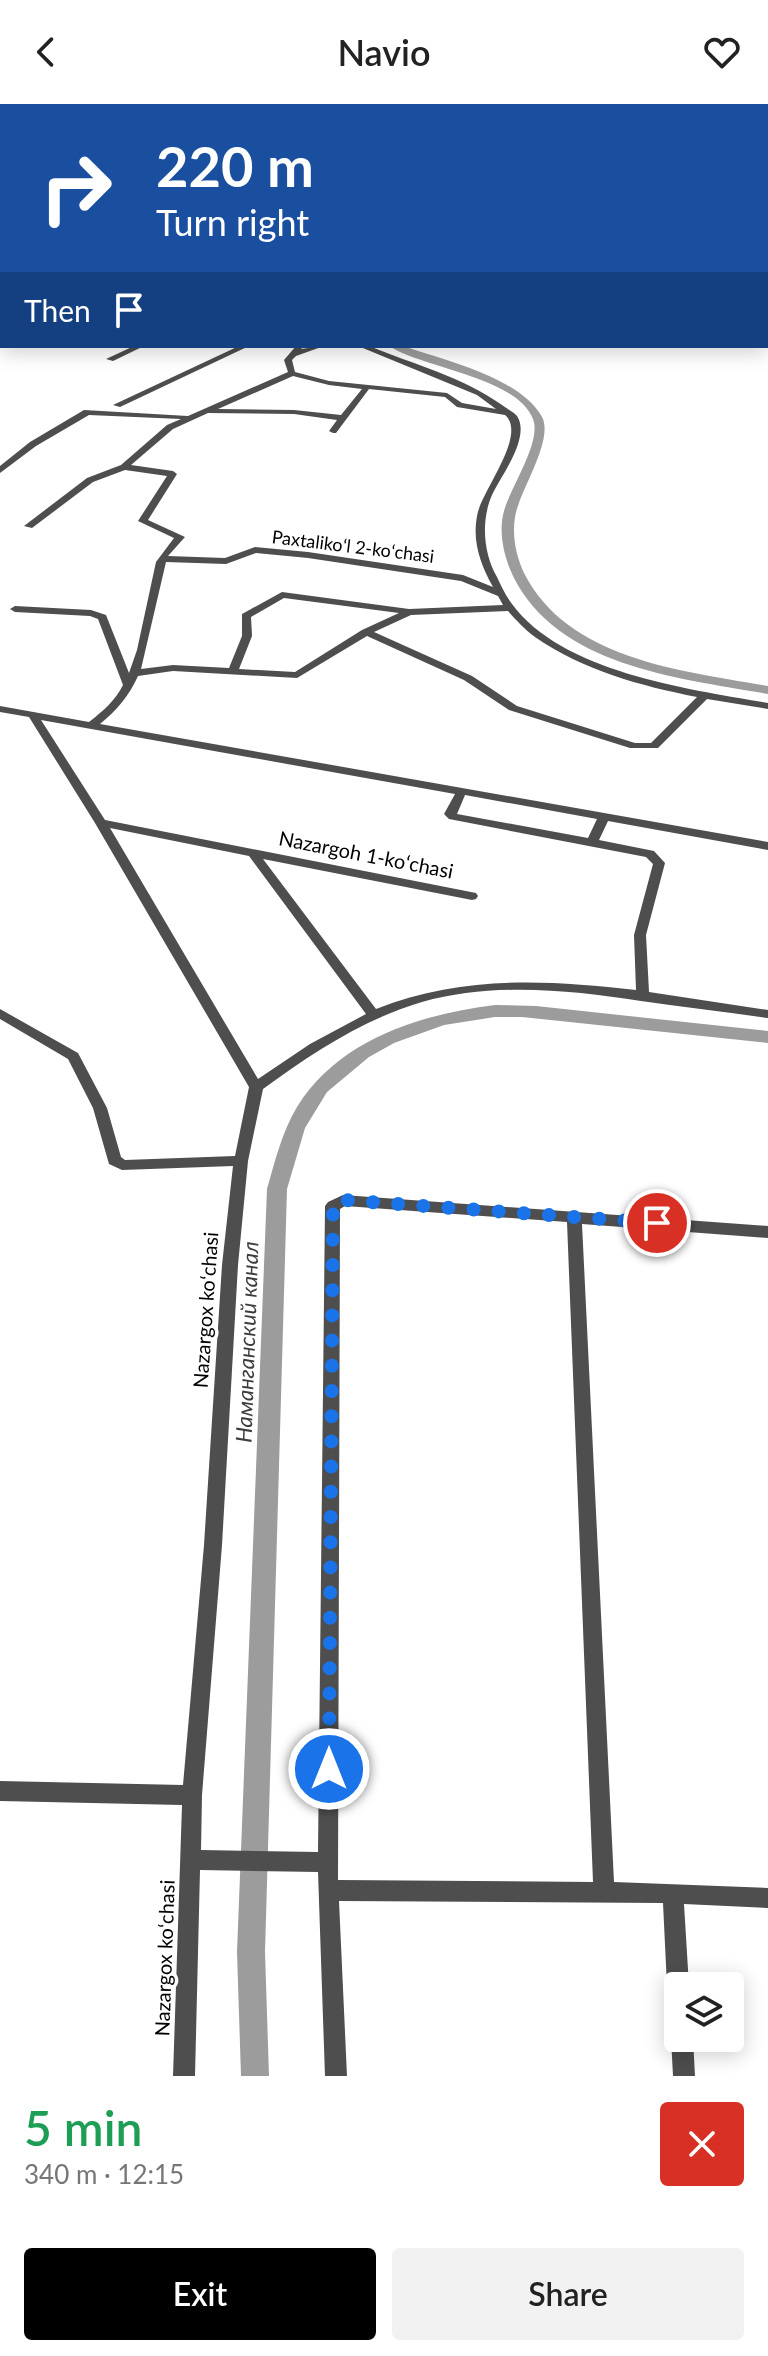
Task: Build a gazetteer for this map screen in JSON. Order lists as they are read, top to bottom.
{
  "streets": {
    "street": ["Paxtalikoʻl 2-koʻchasi", "Nazargoh 1-koʻchasi", "Nazargox koʻchasi"]
  },
  "water": ["Наманганский канал"],
  "page": {
    "header": "Navio",
    "turn": ["220 m", "Turn right"],
    "then": "Then",
    "heading": ["5 min", "340 m · 12:15"],
    "buttons": ["Exit", "Share"]
  }
}
